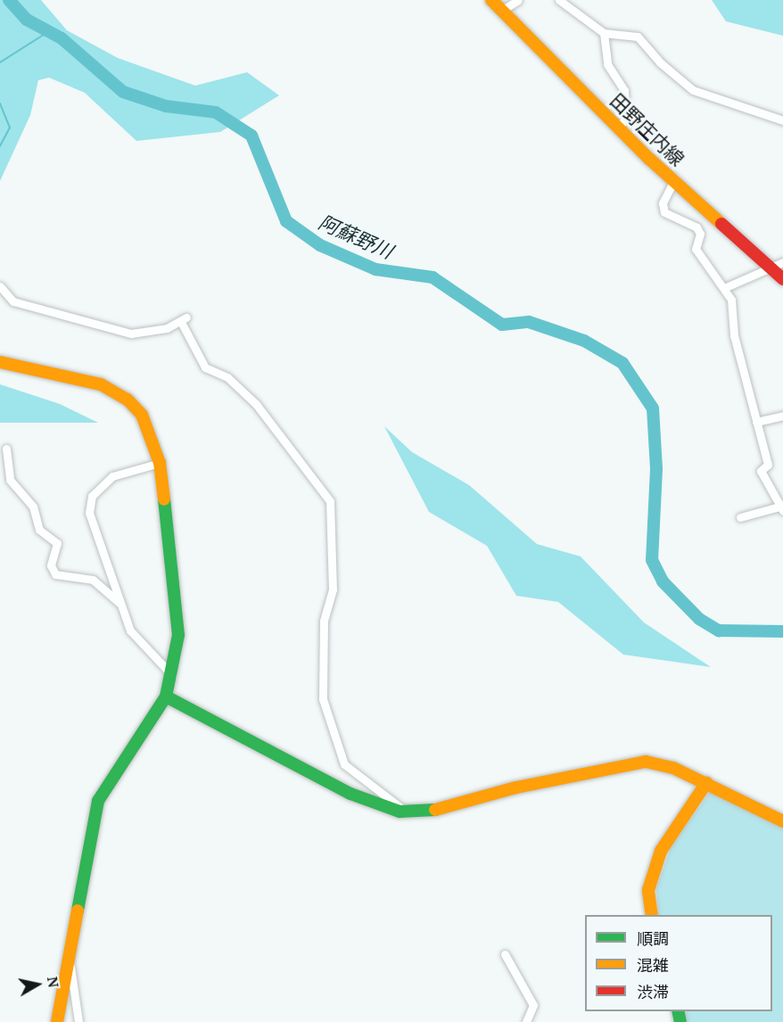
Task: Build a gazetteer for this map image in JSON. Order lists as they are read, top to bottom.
{
  "streets": {
    "street": ["田野庄内線"]
  },
  "water": ["阿蘇野川"],
  "legend": ["順調", "混雑", "渋滞"],
  "north": "right"
}
